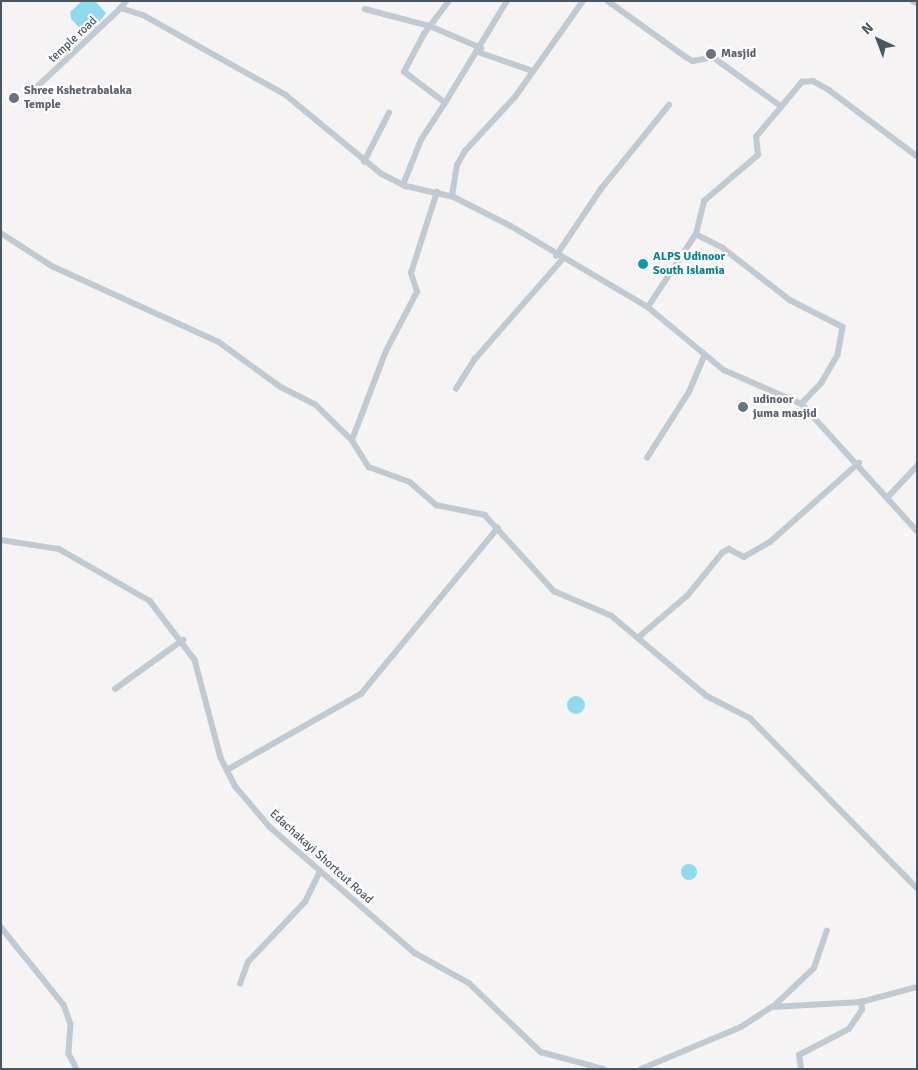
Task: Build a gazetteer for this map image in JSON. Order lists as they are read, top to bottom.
{
  "streets": {
    "street": ["temple road", "Edachakayi Shortcut Road"]
  },
  "places": [
    "Masjid",
    "Shree Kshetrabalaka Temple",
    "ALPS Udinoor South Islamia",
    "udinoor juma masjid"
  ],
  "north": "top left"
}
